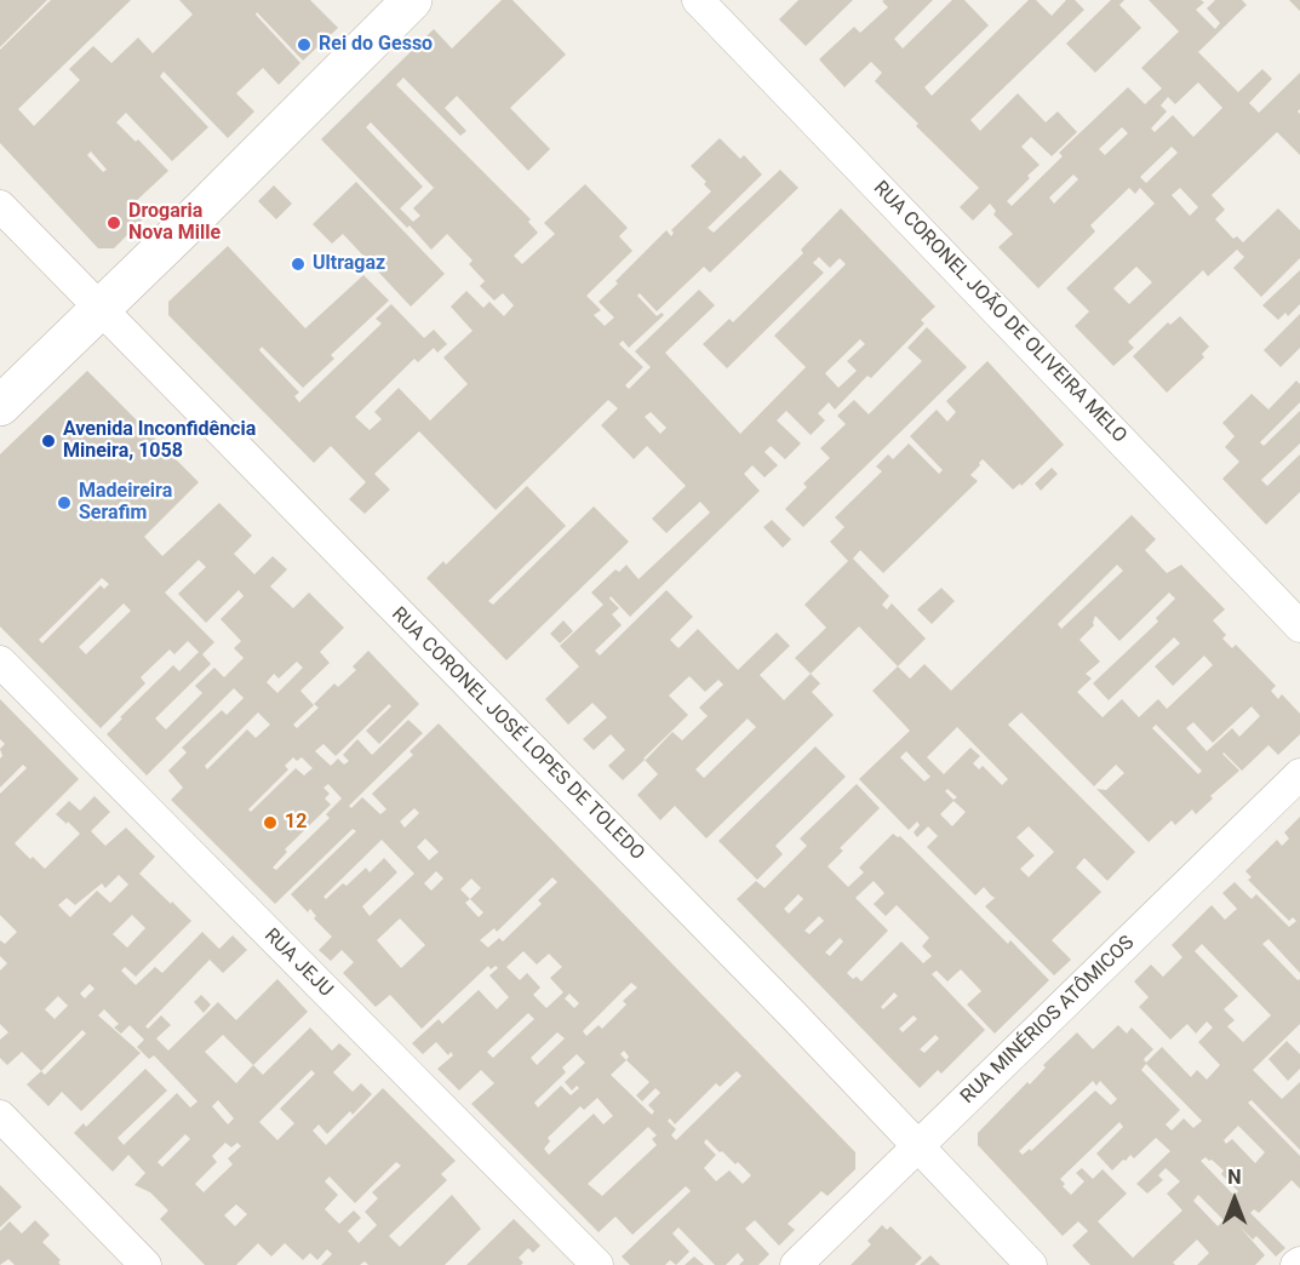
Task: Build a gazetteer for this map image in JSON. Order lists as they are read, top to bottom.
{
  "streets": {
    "street": [
      "RUA CORONEL JOÃO DE OLIVEIRA MELO",
      "RUA CORONEL JOSÉ LOPES DE TOLEDO",
      "RUA JEJU",
      "RUA MINÉRIOS ATÔMICOS"
    ]
  },
  "crossings": [
    ["RUA CORONEL JOSÉ LOPES DE TOLEDO", "RUA MINÉRIOS ATÔMICOS"]
  ],
  "places": [
    "Rei do Gesso",
    "Drogaria Nova Mille",
    "Ultragaz",
    "Avenida Inconfidência Mineira, 1058",
    "Madeireira Serafim",
    "12"
  ],
  "north": "top"
}
